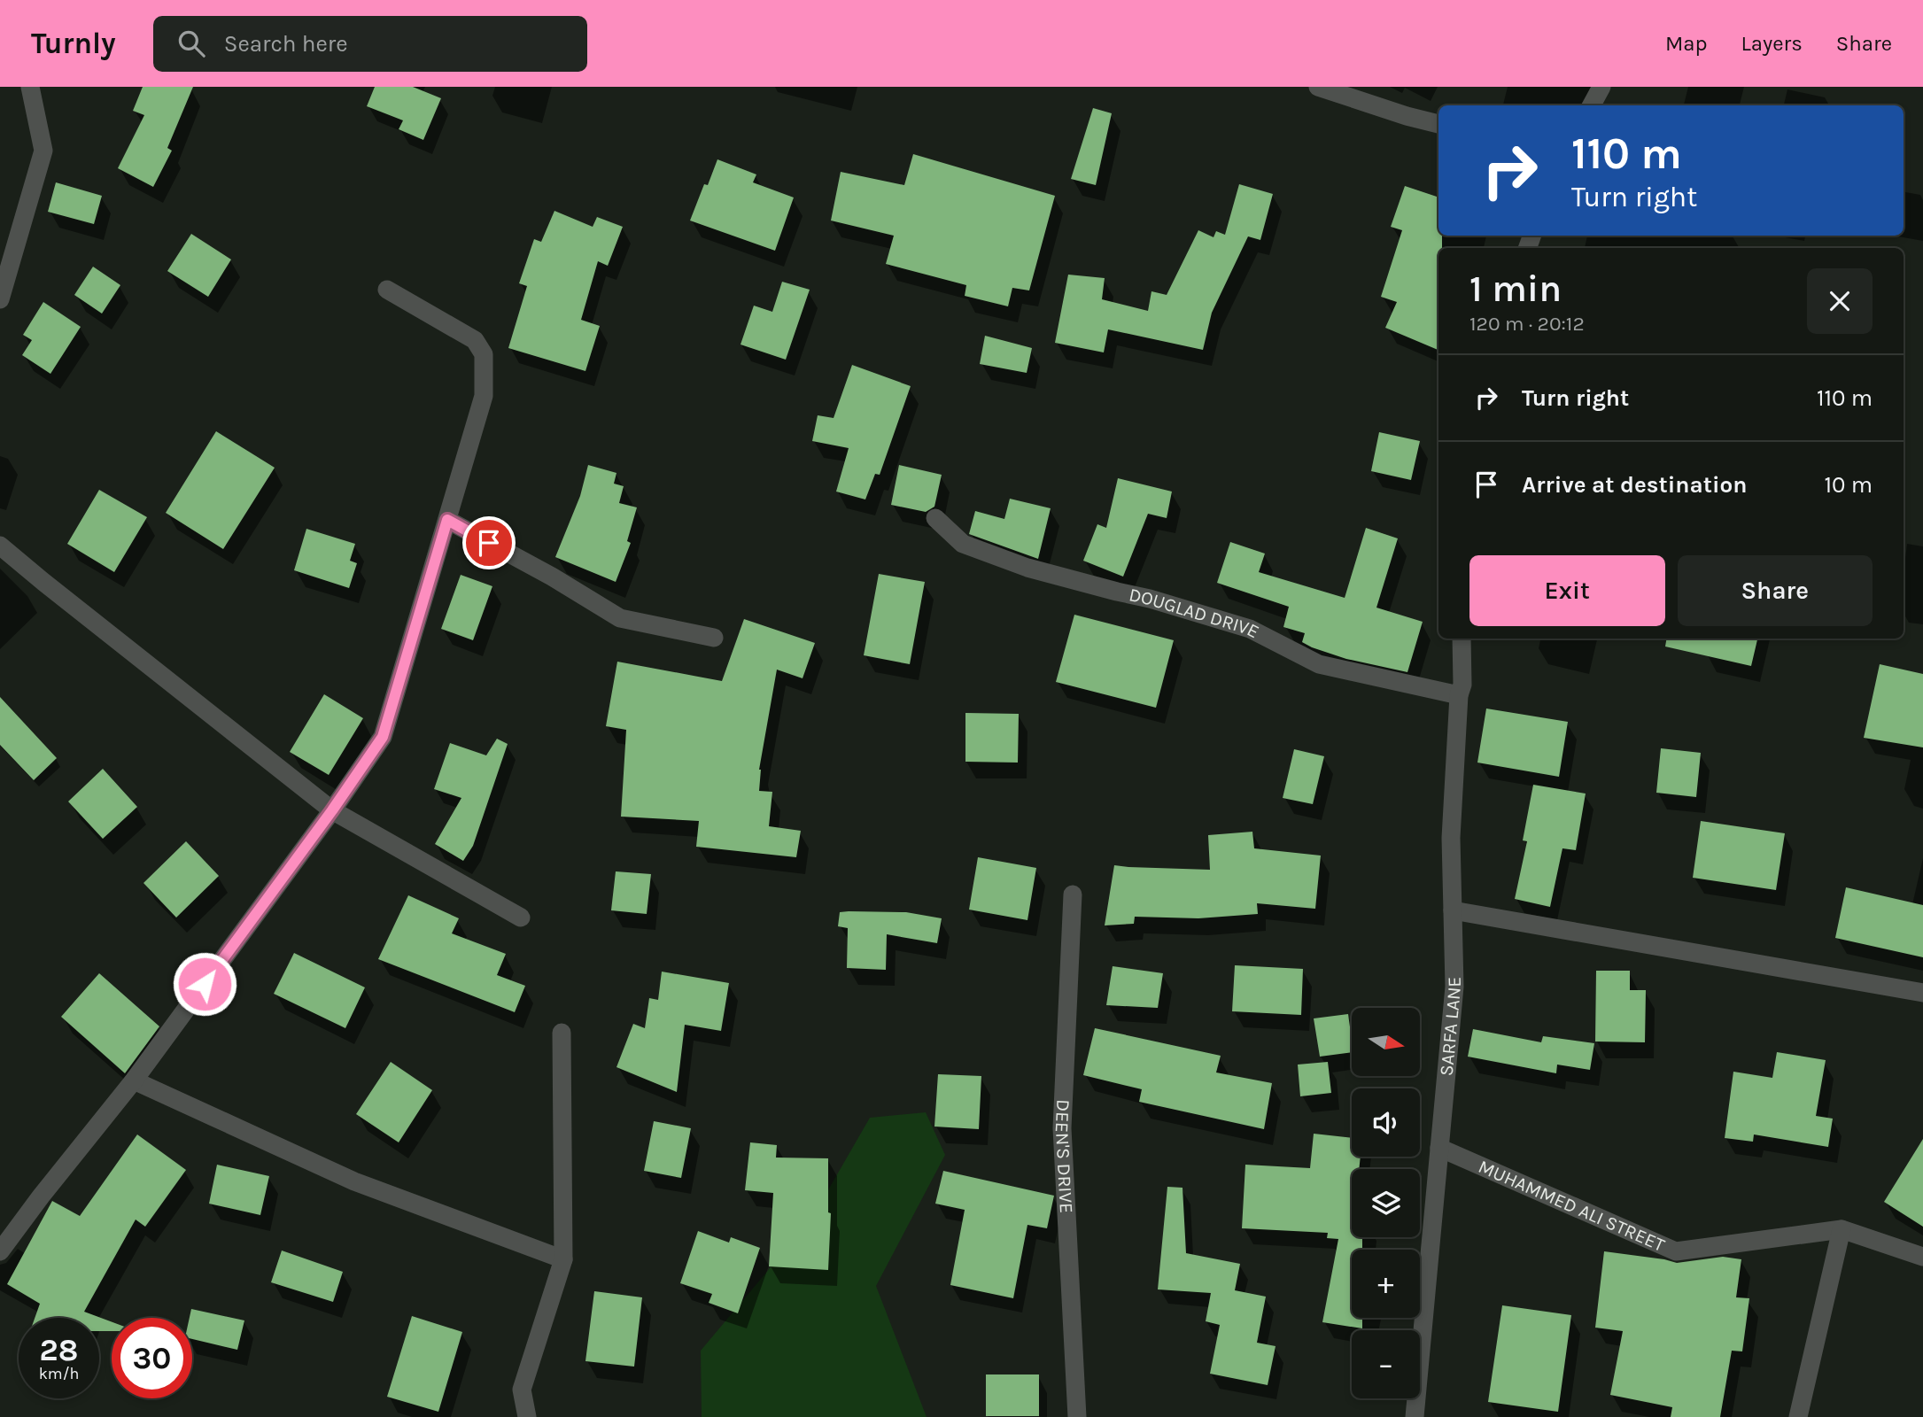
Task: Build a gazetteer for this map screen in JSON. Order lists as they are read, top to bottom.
{
  "streets": {
    "street": [
      "DOUGLAD DRIVE",
      "SARFA LANE",
      "DEEN'S DRIVE",
      "MUHAMMED ALI STREET"
    ]
  },
  "crossings": [
    ["DOUGLAD DRIVE", "SARFA LANE"],
    ["SARFA LANE", "MUHAMMED ALI STREET"]
  ],
  "north": "right",
  "page": {
    "header": "Turnly",
    "search": "Search here",
    "nav": ["Map", "Layers", "Share"],
    "turn": ["110 m", "Turn right"],
    "heading": ["1 min", "120 m · 20:12"],
    "list": [
      {
        "name": "Turn right",
        "value": "110 m"
      },
      {
        "name": "Arrive at destination",
        "value": "10 m"
      }
    ],
    "buttons": ["Exit", "Share"],
    "map_buttons": ["+", "−"],
    "speed": "28 km/h",
    "limit": "30"
  }
}
